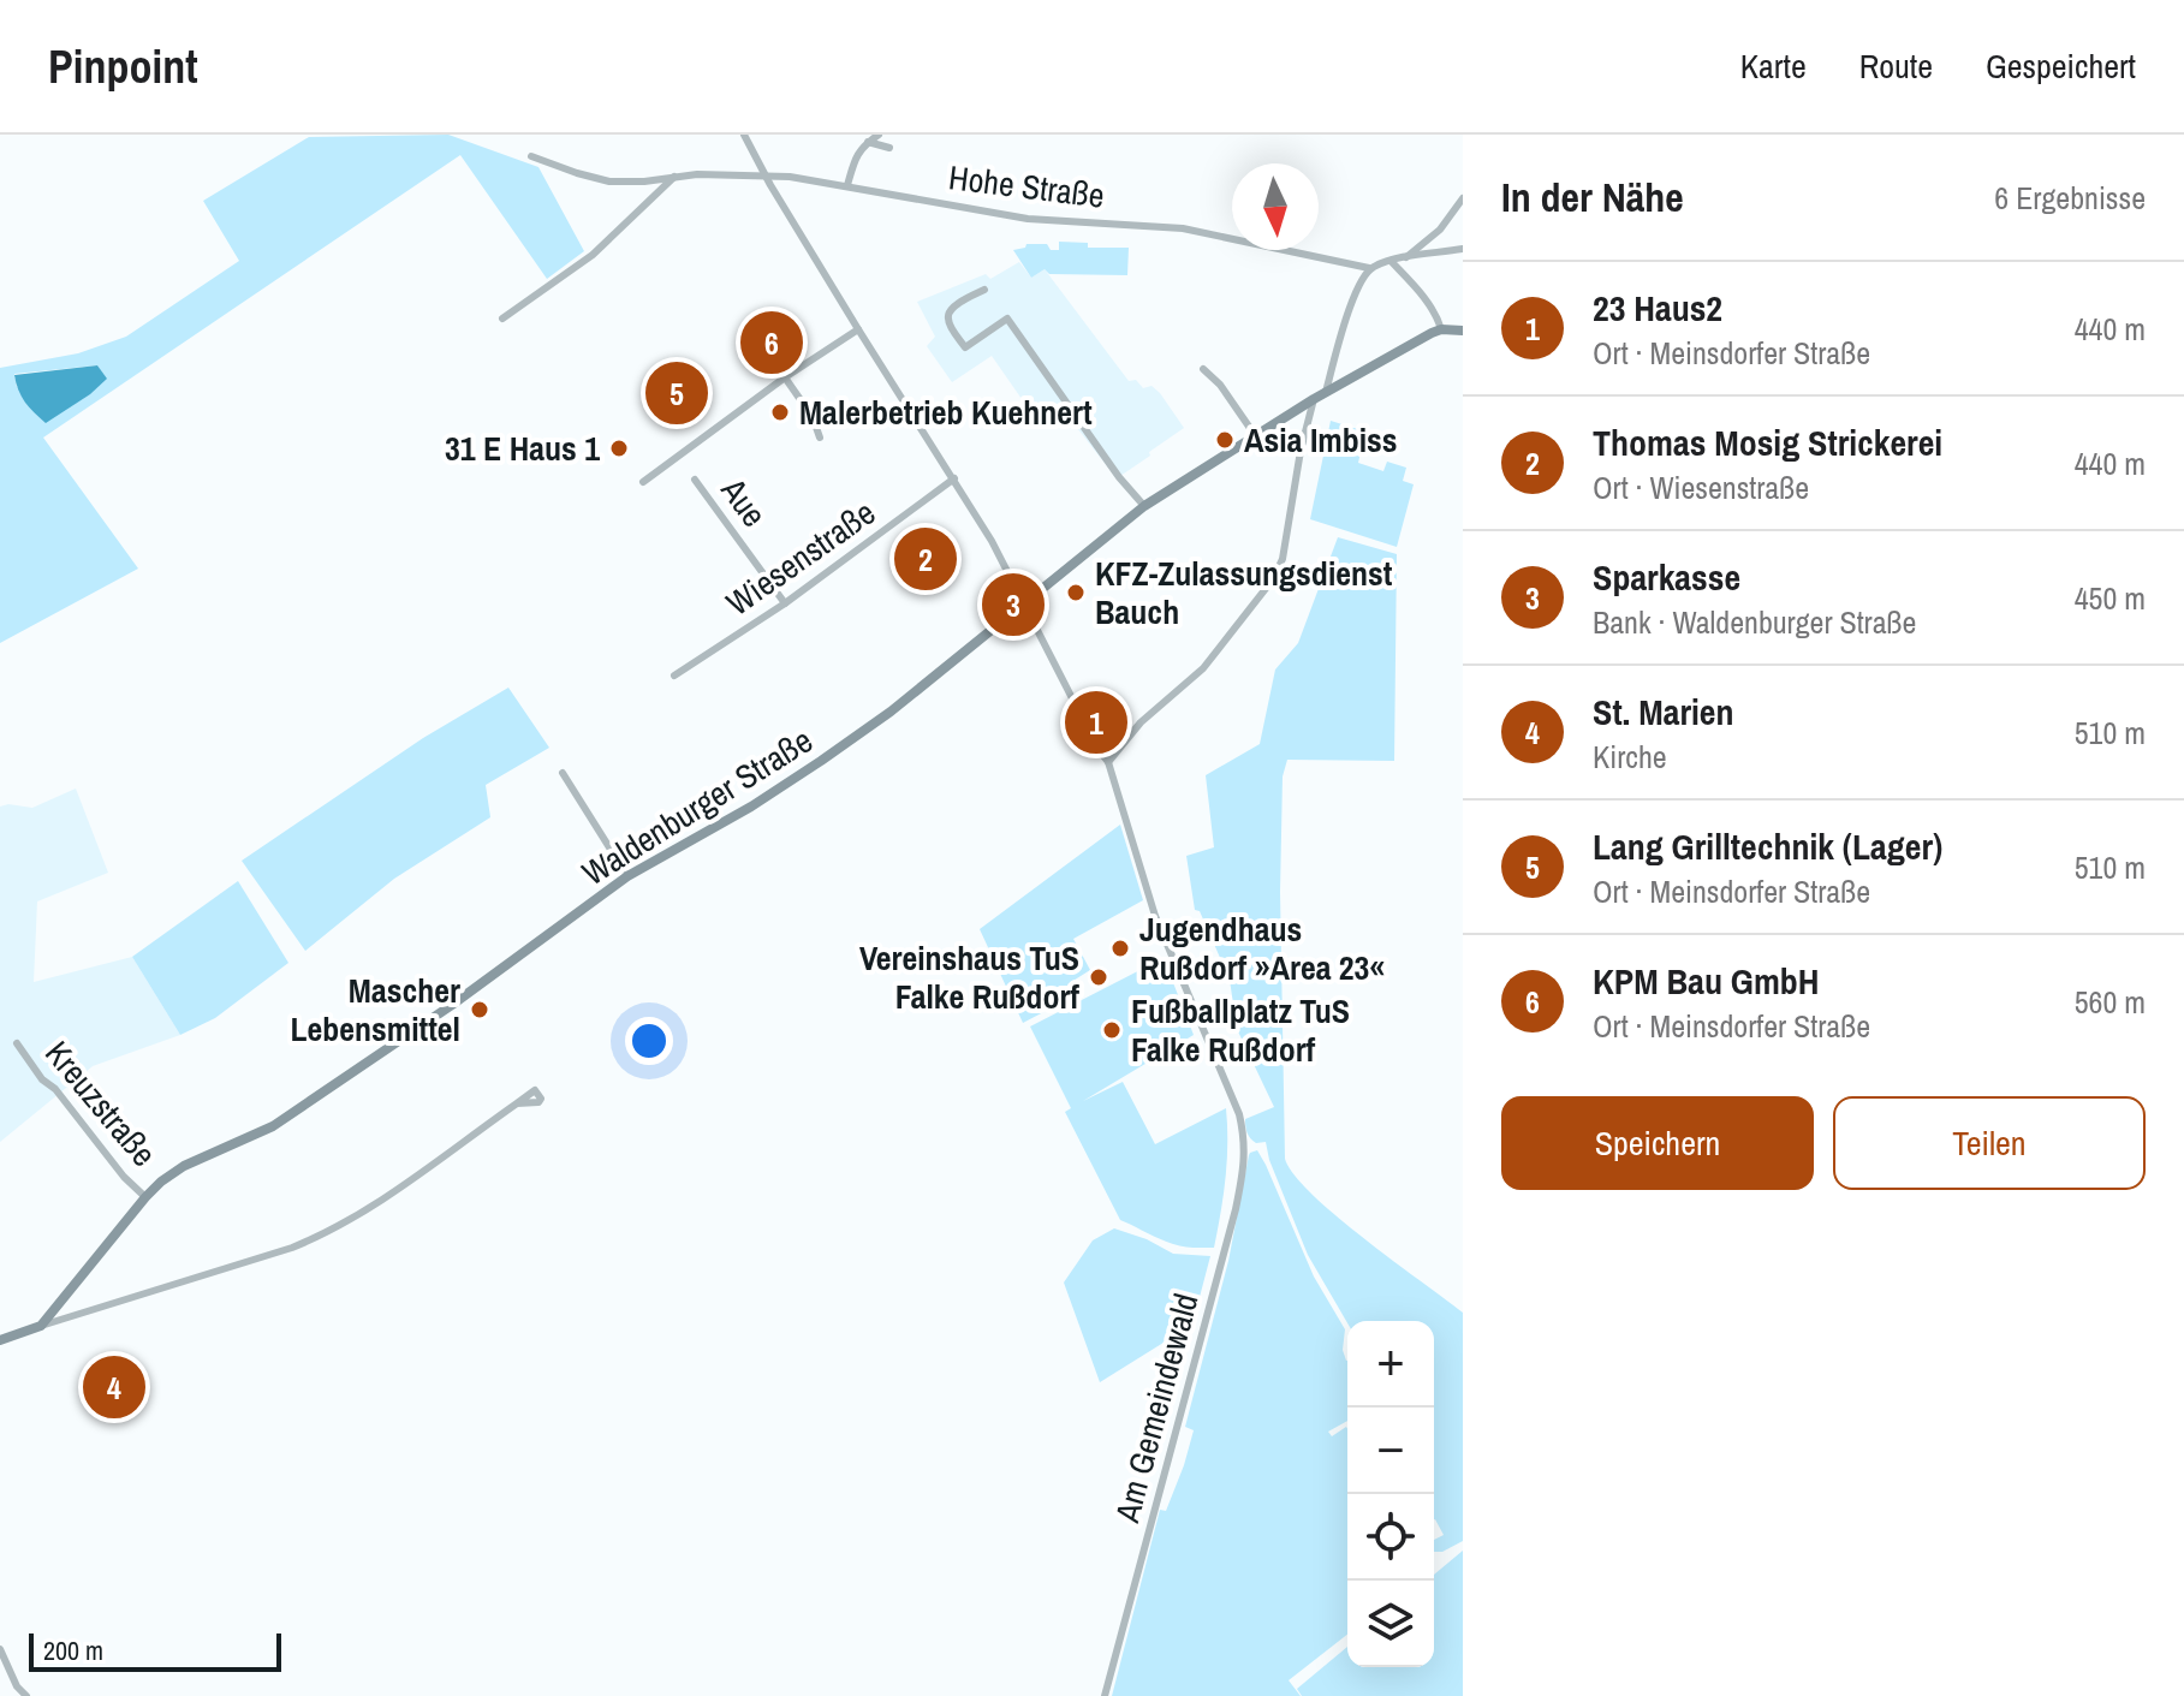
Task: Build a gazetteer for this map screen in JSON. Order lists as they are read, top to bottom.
{
  "streets": {
    "main road": ["Waldenburger Straße"],
    "street": [
      "Hohe Straße",
      "Aue",
      "Wiesenstraße",
      "Kreuzstraße",
      "Am Gemeindewald"
    ]
  },
  "crossings": [
    ["Aue", "Wiesenstraße"],
    ["Waldenburger Straße", "Kreuzstraße"]
  ],
  "places": [
    "Malerbetrieb Kuehnert",
    "Asia Imbiss",
    "31 E Haus 1",
    "KFZ-Zulassungsdienst Bauch",
    "Jugendhaus Rußdorf »Area 23«",
    "Vereinshaus TuS Falke Rußdorf",
    "Mascher Lebensmittel",
    "Fußballplatz TuS Falke Rußdorf"
  ],
  "scale_bar": "200 m",
  "north": "bottom",
  "page": {
    "header": "Pinpoint",
    "nav": ["Karte", "Route", "Gespeichert"],
    "heading": ["In der Nähe", "6 Ergebnisse"],
    "list": [
      {
        "mark": "1",
        "name": "23 Haus2",
        "note": "Ort · Meinsdorfer Straße",
        "value": "440 m"
      },
      {
        "mark": "2",
        "name": "Thomas Mosig Strickerei",
        "note": "Ort · Wiesenstraße",
        "value": "440 m"
      },
      {
        "mark": "3",
        "name": "Sparkasse",
        "note": "Bank · Waldenburger Straße",
        "value": "450 m"
      },
      {
        "mark": "4",
        "name": "St. Marien",
        "note": "Kirche",
        "value": "510 m"
      },
      {
        "mark": "5",
        "name": "Lang Grilltechnik (Lager)",
        "note": "Ort · Meinsdorfer Straße",
        "value": "510 m"
      },
      {
        "mark": "6",
        "name": "KPM Bau GmbH",
        "note": "Ort · Meinsdorfer Straße",
        "value": "560 m"
      }
    ],
    "pins": [
      "6",
      "5",
      "2",
      "3",
      "1",
      "4"
    ],
    "buttons": ["Speichern", "Teilen"],
    "map_buttons": ["+", "−"],
    "scale": "200 m"
  }
}
